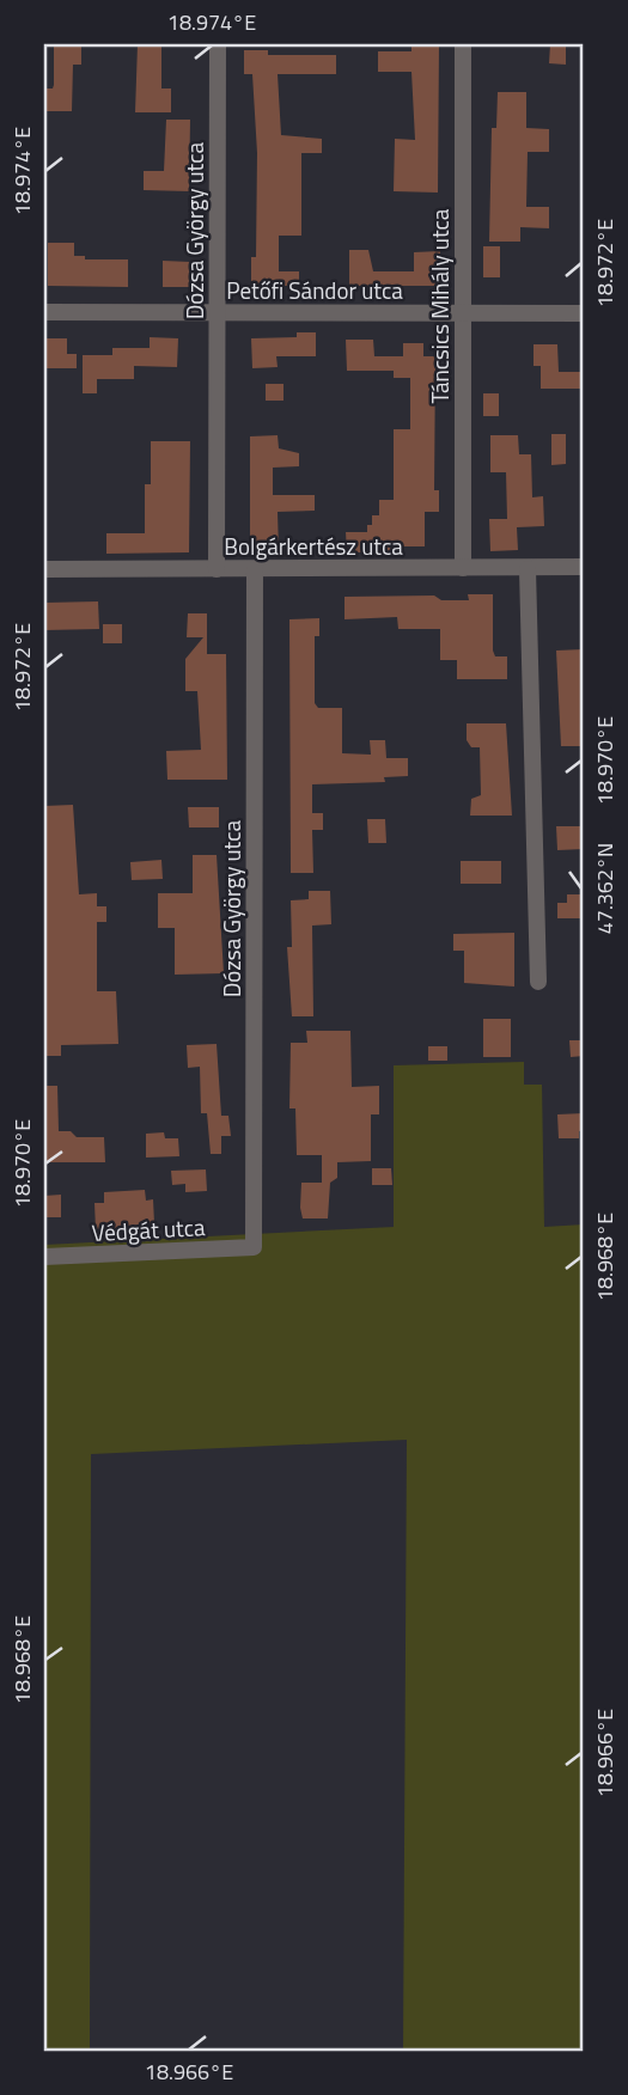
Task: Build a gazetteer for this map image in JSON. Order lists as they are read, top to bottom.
{
  "streets": {
    "street": [
      "Dózsa György utca",
      "Petőfi Sándor utca",
      "Táncsics Mihály utca",
      "Bolgárkertész utca",
      "Védgát utca"
    ]
  },
  "crossings": [
    ["Dózsa György utca", "Petőfi Sándor utca"],
    ["Dózsa György utca", "Bolgárkertész utca"],
    ["Dózsa György utca", "Védgát utca"],
    ["Petőfi Sándor utca", "Táncsics Mihály utca"],
    ["Táncsics Mihály utca", "Bolgárkertész utca"]
  ],
  "coordinates": [
    "18.974°E",
    "18.972°E",
    "18.970°E",
    "47.362°N",
    "18.968°E",
    "18.966°E"
  ]
}
